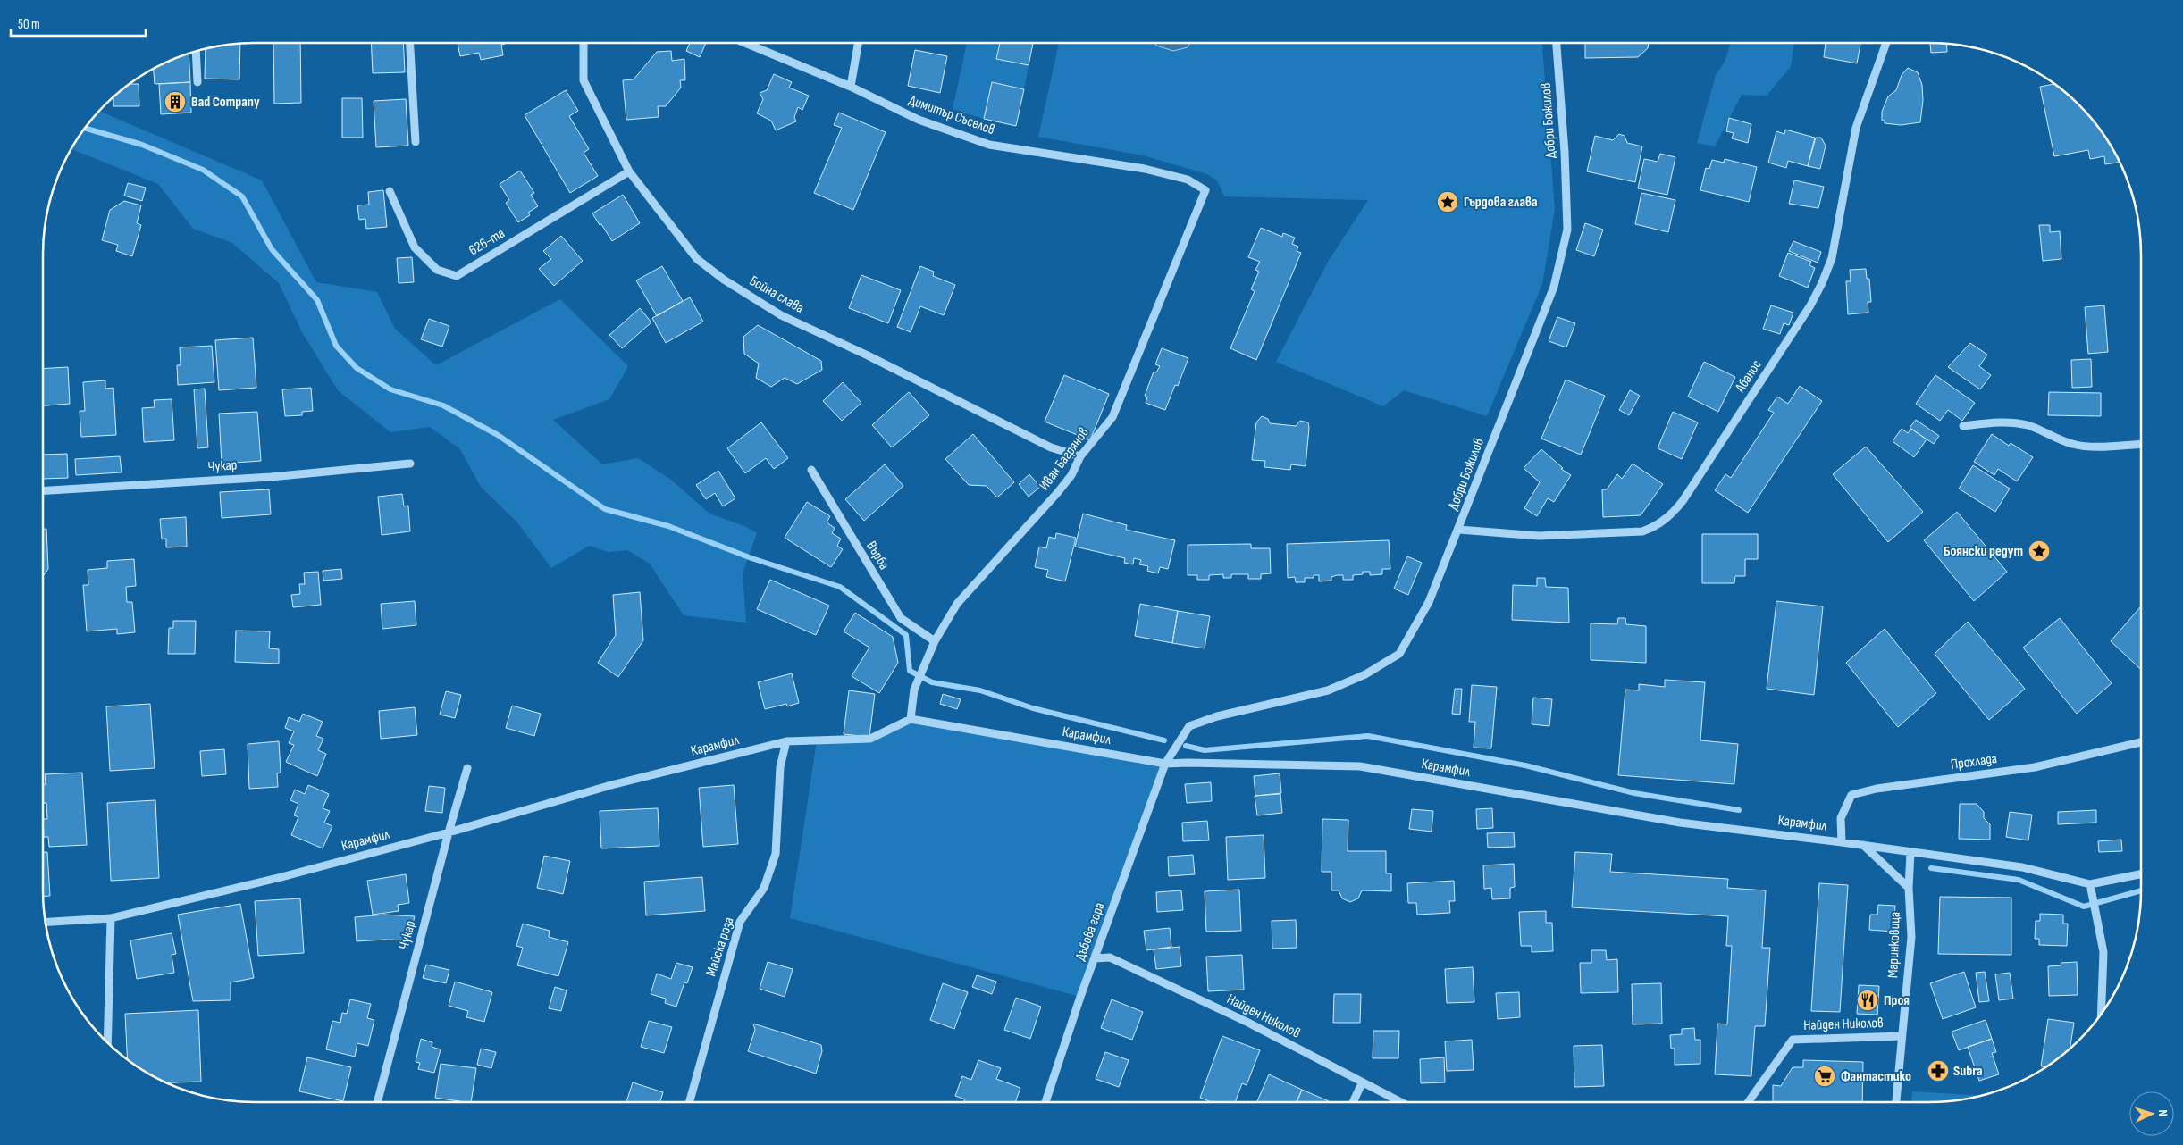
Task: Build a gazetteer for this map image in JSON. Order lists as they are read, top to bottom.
{
  "streets": {
    "street": [
      "Димитър Съселов",
      "Добри Божилов",
      "626-та",
      "Бойна слава",
      "Абанос",
      "Иван Багрянов",
      "Чукар",
      "Върба",
      "Карамфил",
      "Прохлада",
      "Дъбова гора",
      "Маринковица",
      "Майска роза",
      "Найден Николов"
    ]
  },
  "crossings": [
    ["Димитър Съселов", "Иван Багрянов"],
    ["Добри Божилов", "Абанос"],
    ["Добри Божилов", "Карамфил"],
    ["Добри Божилов", "Дъбова гора"],
    ["626-та", "Бойна слава"],
    ["Бойна слава", "Иван Багрянов"],
    ["Иван Багрянов", "Върба"],
    ["Иван Багрянов", "Карамфил"],
    ["Чукар", "Карамфил"],
    ["Карамфил", "Прохлада"],
    ["Карамфил", "Дъбова гора"],
    ["Карамфил", "Маринковица"],
    ["Карамфил", "Майска роза"],
    ["Дъбова гора", "Найден Николов"],
    ["Маринковица", "Найден Николов"]
  ],
  "places": {
    "building": ["Bad Company"],
    "place": ["Гърдова глава", "Боянски редут"],
    "restaurant": ["Проя"],
    "pharmacy": ["Subra"],
    "supermarket": ["Фантастико"]
  },
  "scale_bar": "50 m",
  "north": "right"
}
